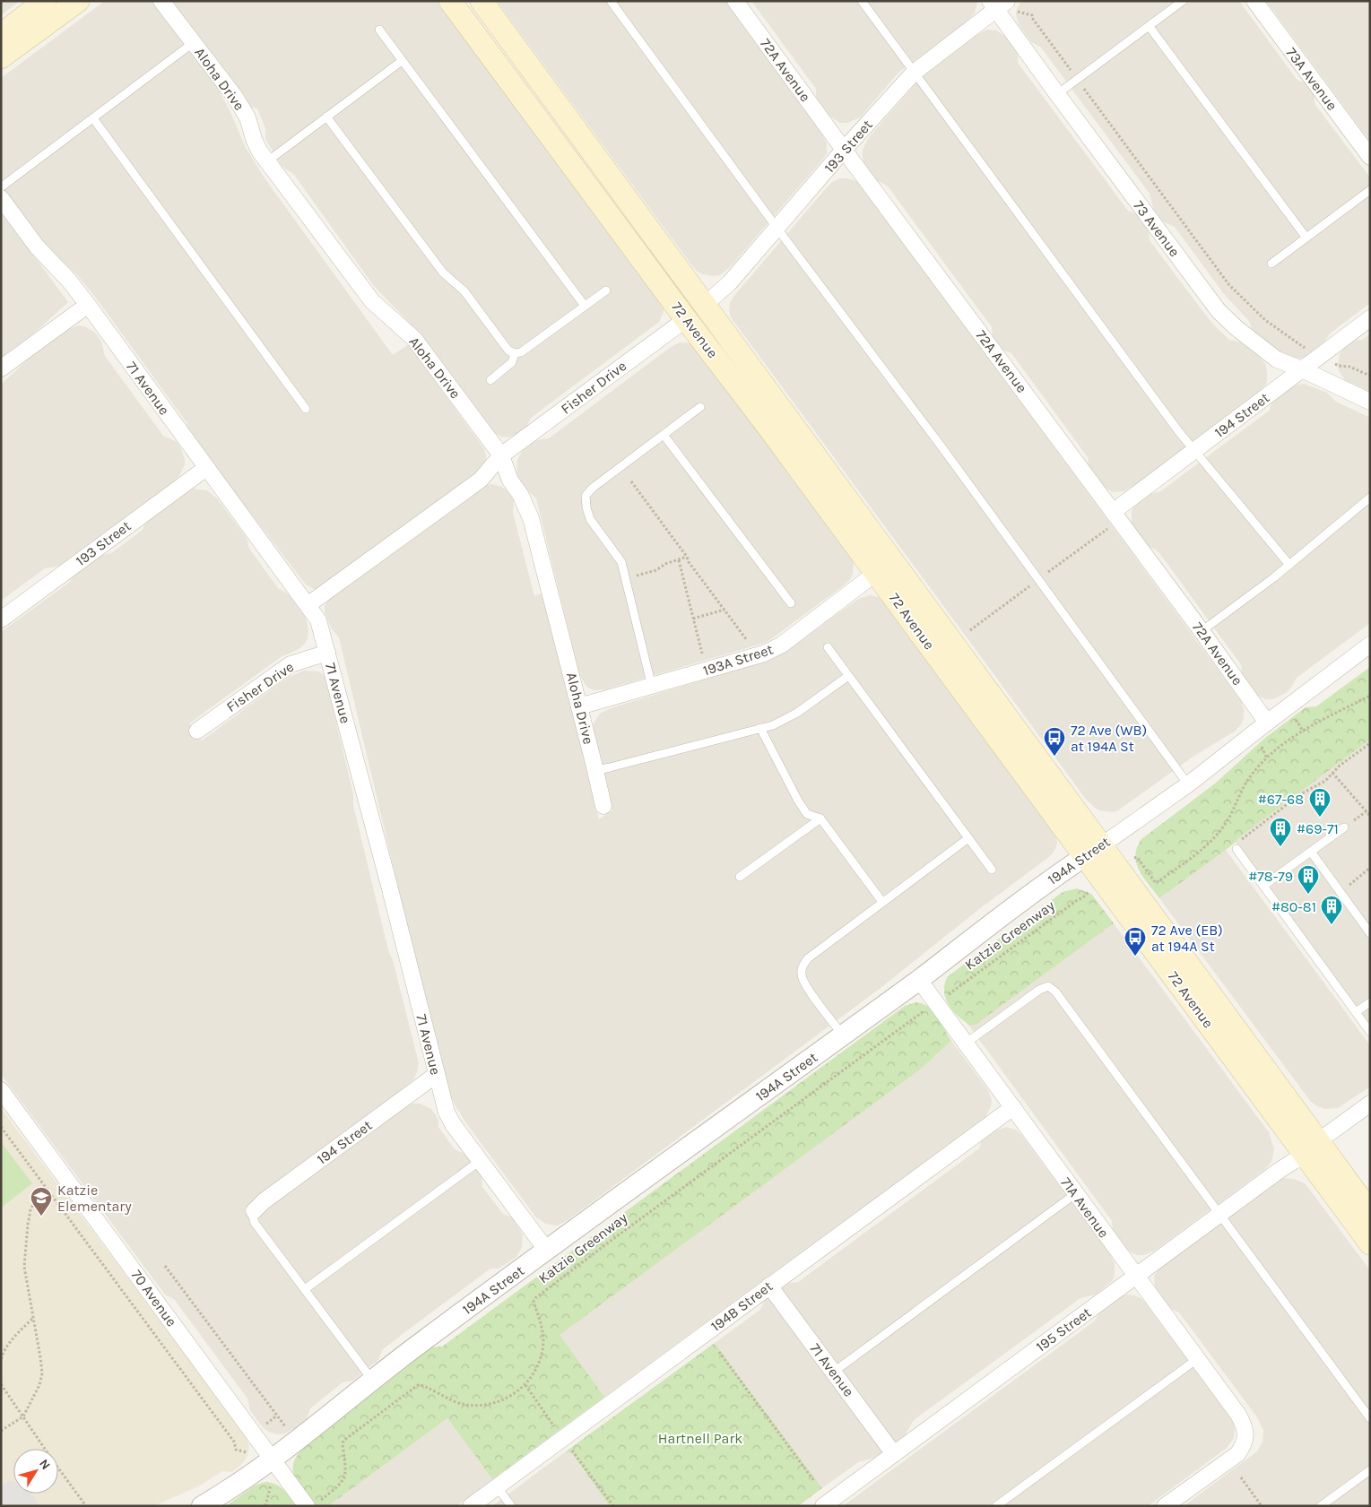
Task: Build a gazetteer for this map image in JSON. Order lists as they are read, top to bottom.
{
  "streets": {
    "main road": ["72 Avenue"],
    "street": [
      "72A Avenue",
      "Aloha Drive",
      "73A Avenue",
      "193 Street",
      "73 Avenue",
      "Fisher Drive",
      "71 Avenue",
      "194 Street",
      "193A Street",
      "194A Street",
      "71A Avenue",
      "70 Avenue",
      "194B Street",
      "195 Street"
    ],
    "path": ["Katzie Greenway"]
  },
  "crossings": [
    ["72A Avenue", "193 Street"],
    ["72A Avenue", "194 Street"],
    ["72A Avenue", "194A Street"],
    ["Aloha Drive", "Fisher Drive"],
    ["Aloha Drive", "193A Street"],
    ["193 Street", "73 Avenue"],
    ["193 Street", "72 Avenue"],
    ["193 Street", "71 Avenue"],
    ["73 Avenue", "194 Street"],
    ["72 Avenue", "Fisher Drive"],
    ["72 Avenue", "193A Street"],
    ["72 Avenue", "194A Street"],
    ["72 Avenue", "195 Street"],
    ["Fisher Drive", "71 Avenue"],
    ["71 Avenue", "194 Street"],
    ["71 Avenue", "194A Street"],
    ["71 Avenue", "194B Street"],
    ["71 Avenue", "195 Street"],
    ["194A Street", "71A Avenue"],
    ["194A Street", "70 Avenue"],
    ["Katzie Greenway", "70 Avenue"],
    ["71A Avenue", "194B Street"],
    ["71A Avenue", "195 Street"]
  ],
  "parks": ["Hartnell Park"],
  "places": {
    "bus stop": ["72 Ave (WB) at 194A St", "72 Ave (EB) at 194A St"],
    "building": [
      "#67-68",
      "#69-71",
      "#78-79",
      "#80-81"
    ],
    "school or university": ["Katzie Elementary"]
  },
  "north": "top right"
}
